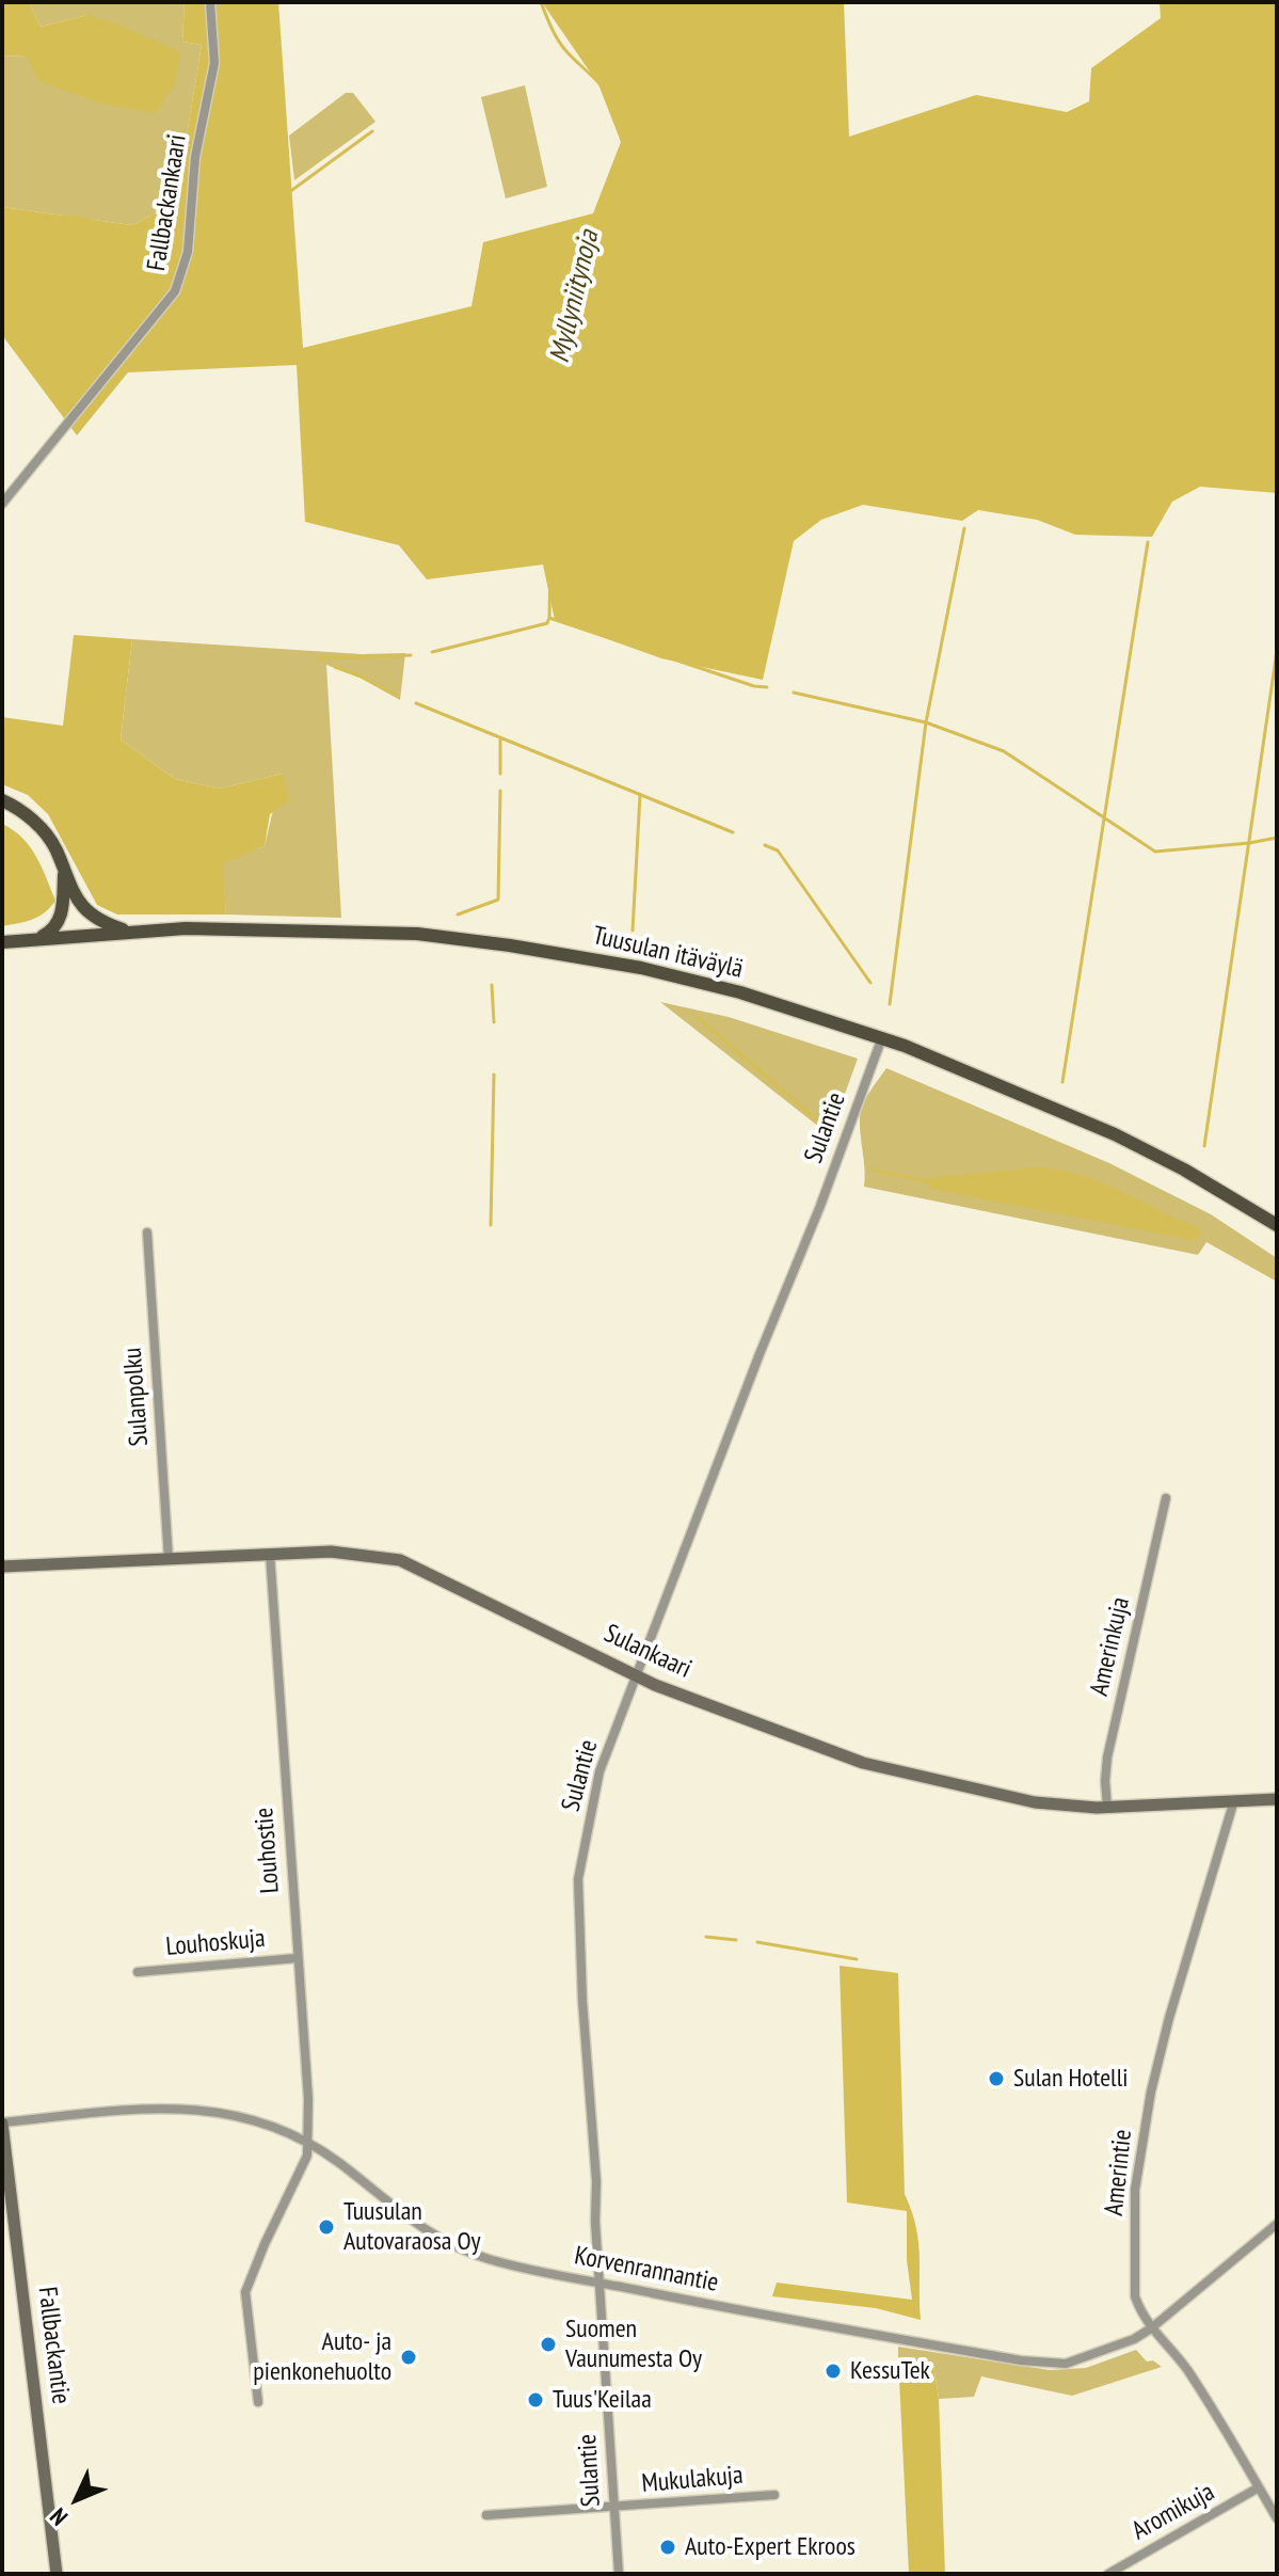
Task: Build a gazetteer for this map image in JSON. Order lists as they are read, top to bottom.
{
  "streets": {
    "main road": ["Tuusulan itäväylä"],
    "street": [
      "Fallbackankaari",
      "Sulantie",
      "Sulanpolku",
      "Amerinkuja",
      "Sulankaari",
      "Louhostie",
      "Louhoskuja",
      "Amerintie",
      "Korvenrannantie",
      "Fallbackantie",
      "Mukulakuja",
      "Aromikuja"
    ]
  },
  "crossings": [
    ["Tuusulan itäväylä", "Sulantie"],
    ["Sulantie", "Sulankaari"],
    ["Sulantie", "Korvenrannantie"],
    ["Sulantie", "Mukulakuja"],
    ["Sulanpolku", "Sulankaari"],
    ["Amerinkuja", "Sulankaari"],
    ["Sulankaari", "Louhostie"],
    ["Sulankaari", "Amerintie"],
    ["Louhostie", "Louhoskuja"],
    ["Louhostie", "Korvenrannantie"],
    ["Amerintie", "Korvenrannantie"],
    ["Amerintie", "Aromikuja"],
    ["Korvenrannantie", "Fallbackantie"]
  ],
  "water": ["Myllyniitynoja"],
  "places": [
    "Sulan Hotelli",
    "Tuusulan Autovaraosa Oy",
    "Suomen Vaunumesta Oy",
    "Auto- ja pienkonehuolto",
    "KessuTek",
    "Tuus'Keilaa",
    "Auto-Expert Ekroos"
  ],
  "north": "bottom left"
}
